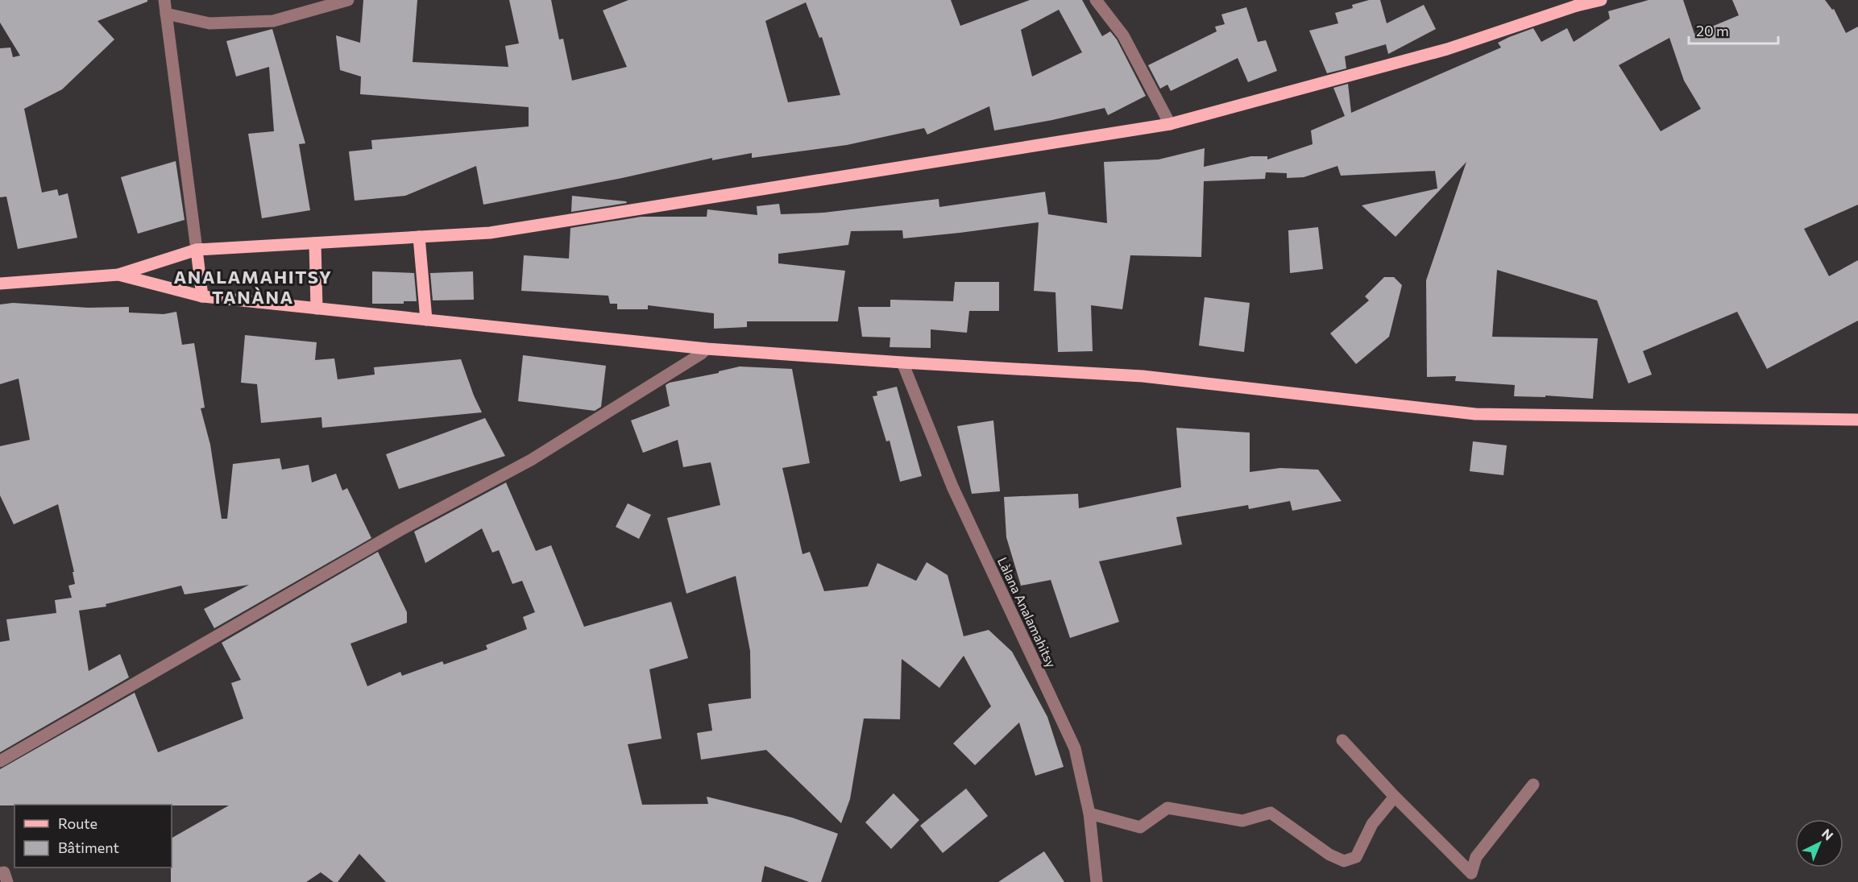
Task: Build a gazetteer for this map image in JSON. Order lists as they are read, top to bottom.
{
  "streets": {
    "street": ["Làlana Analamahitsy"]
  },
  "districts": ["ANALAMAHITSY TANÀNA"],
  "legend": ["Route", "Bâtiment"],
  "scale_bar": "20 m",
  "north": "top right"
}
